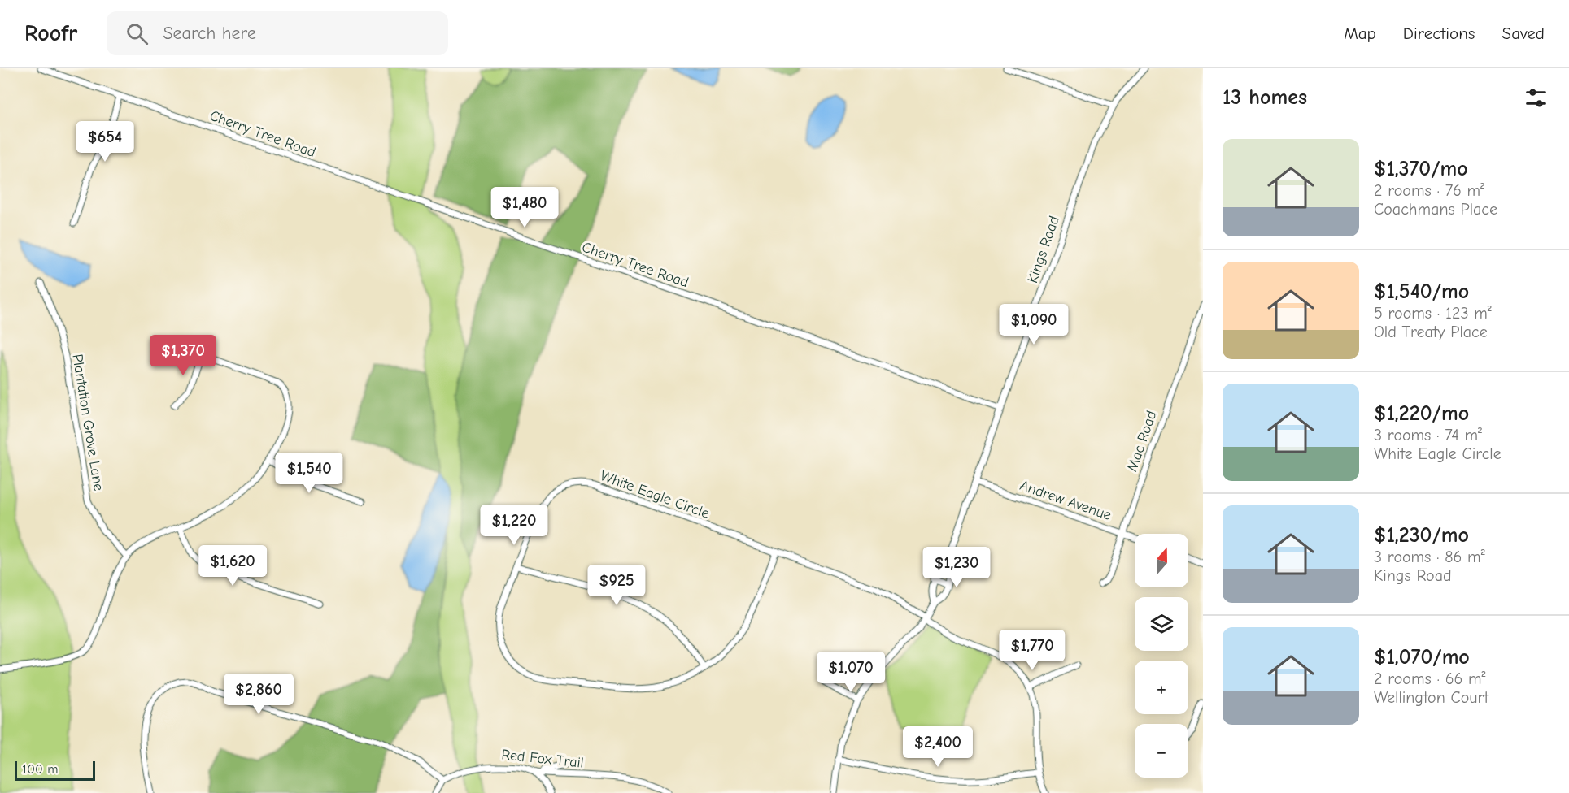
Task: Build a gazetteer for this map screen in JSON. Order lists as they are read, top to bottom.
{
  "streets": {
    "street": [
      "Cherry Tree Road",
      "Kings Road",
      "Plantation Grove Lane",
      "Mac Road",
      "White Eagle Circle",
      "Andrew Avenue",
      "Red Fox Trail"
    ]
  },
  "crossings": [
    ["Cherry Tree Road", "Kings Road"],
    ["Kings Road", "Andrew Avenue"],
    ["Mac Road", "Andrew Avenue"]
  ],
  "scale_bar": "100 m",
  "north": "top",
  "page": {
    "header": "Roofr",
    "search": "Search here",
    "nav": ["Map", "Directions", "Saved"],
    "heading": "13 homes",
    "price": [
      "$654",
      "$1,480",
      "$1,090",
      "$1,370",
      "$1,540",
      "$1,220",
      "$1,620",
      "$1,230",
      "$925",
      "$1,770",
      "$1,070",
      "$2,860",
      "$2,400"
    ],
    "list": [
      {
        "name": "$1,370/mo",
        "note": "2 rooms · 76 m² · Coachmans Place"
      },
      {
        "name": "$1,540/mo",
        "note": "5 rooms · 123 m² · Old Treaty Place"
      },
      {
        "name": "$1,220/mo",
        "note": "3 rooms · 74 m² · White Eagle Circle"
      },
      {
        "name": "$1,230/mo",
        "note": "3 rooms · 86 m² · Kings Road"
      },
      {
        "name": "$1,070/mo",
        "note": "2 rooms · 66 m² · Wellington Court"
      }
    ],
    "map_buttons": ["+", "−"],
    "scale": "100 m"
  }
}
